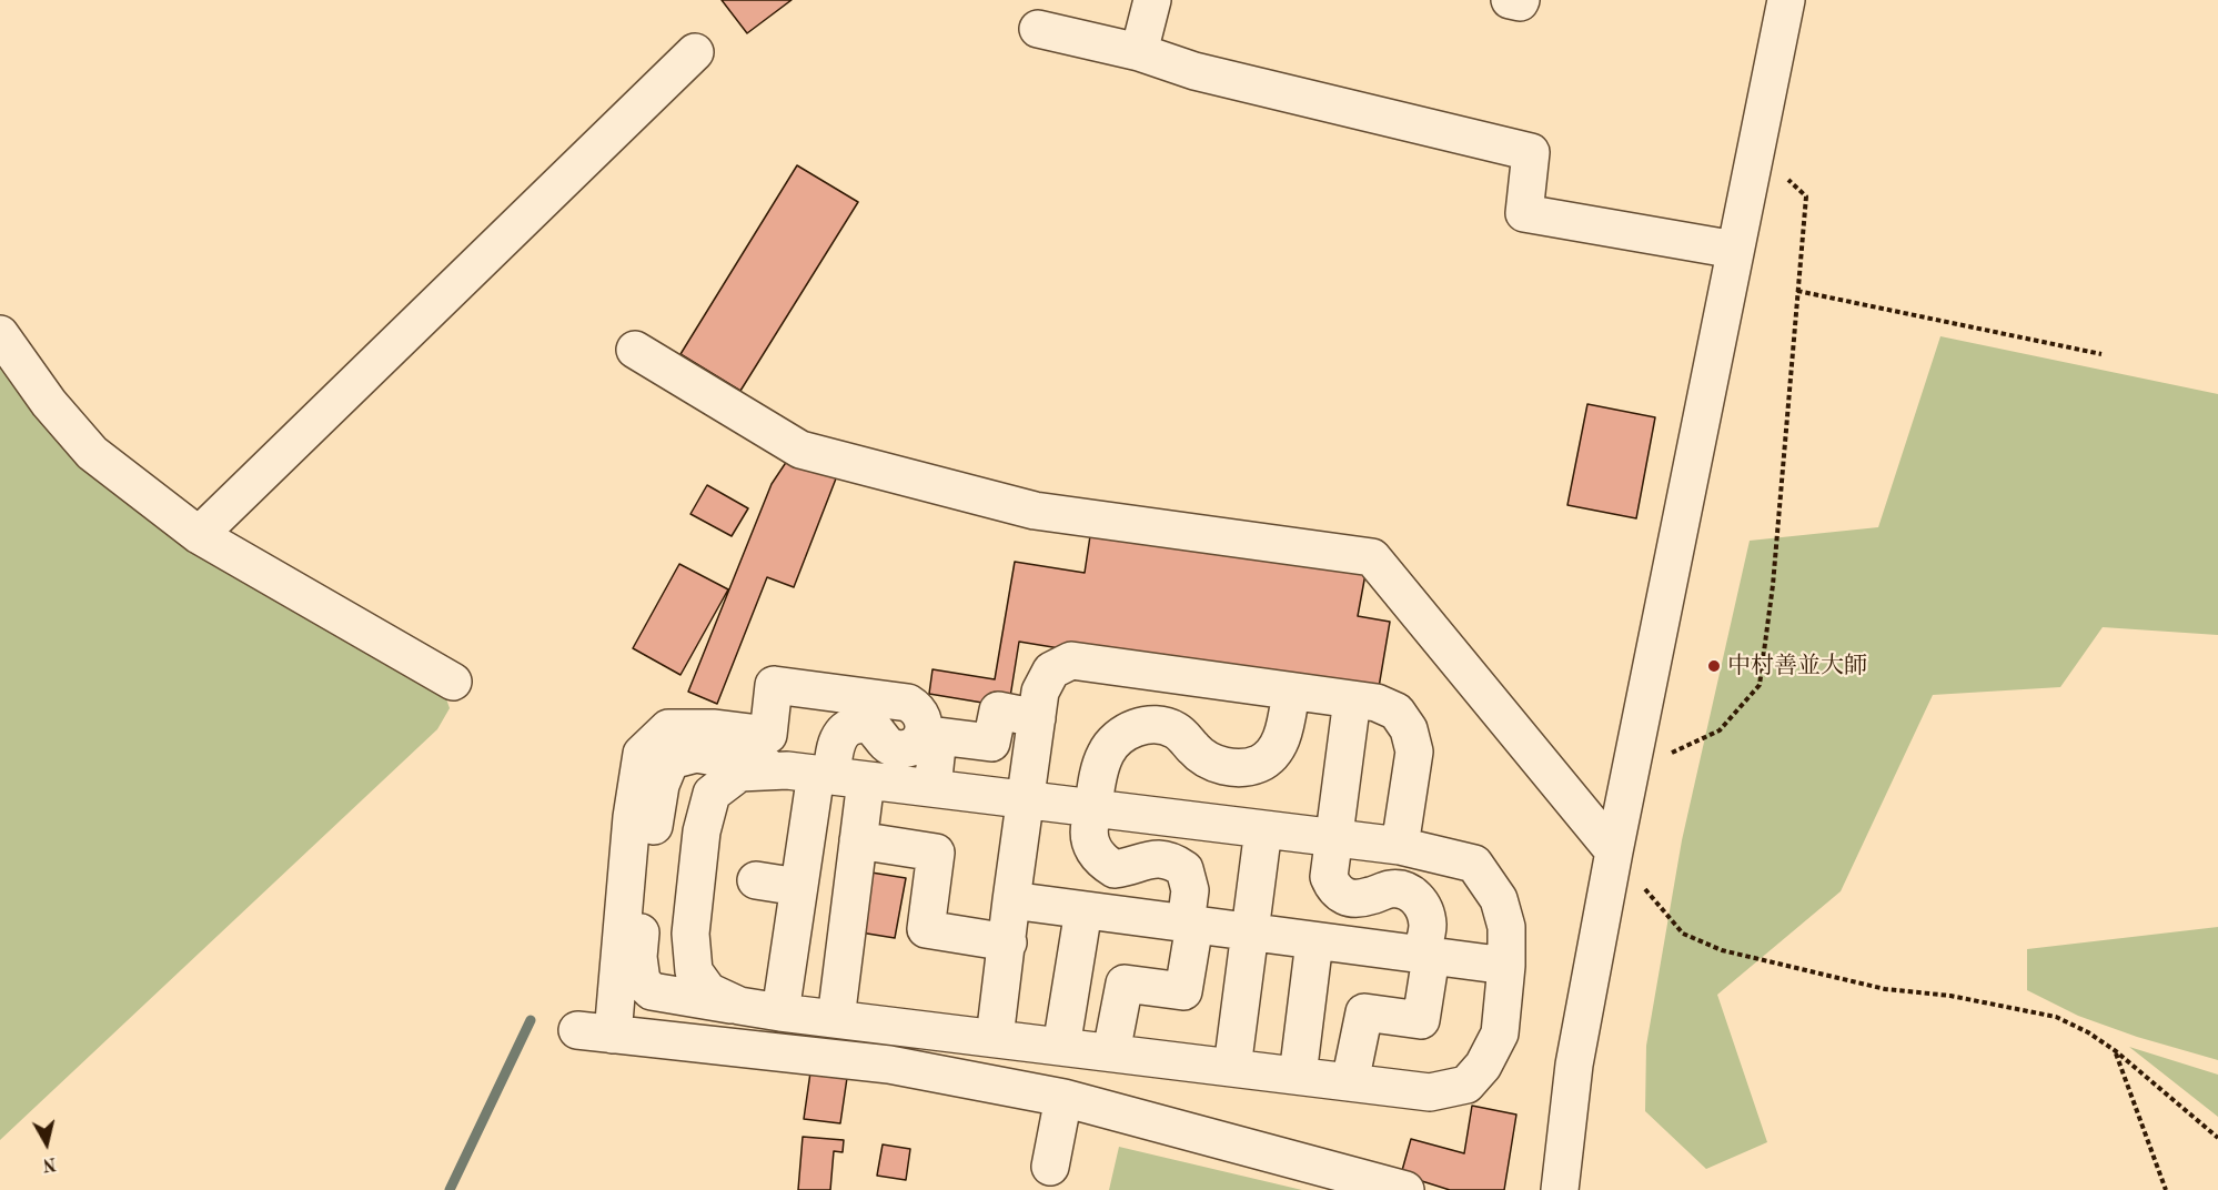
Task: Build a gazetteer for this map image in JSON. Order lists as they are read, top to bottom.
{
  "places": ["中村善並大師"],
  "north": "bottom"
}
